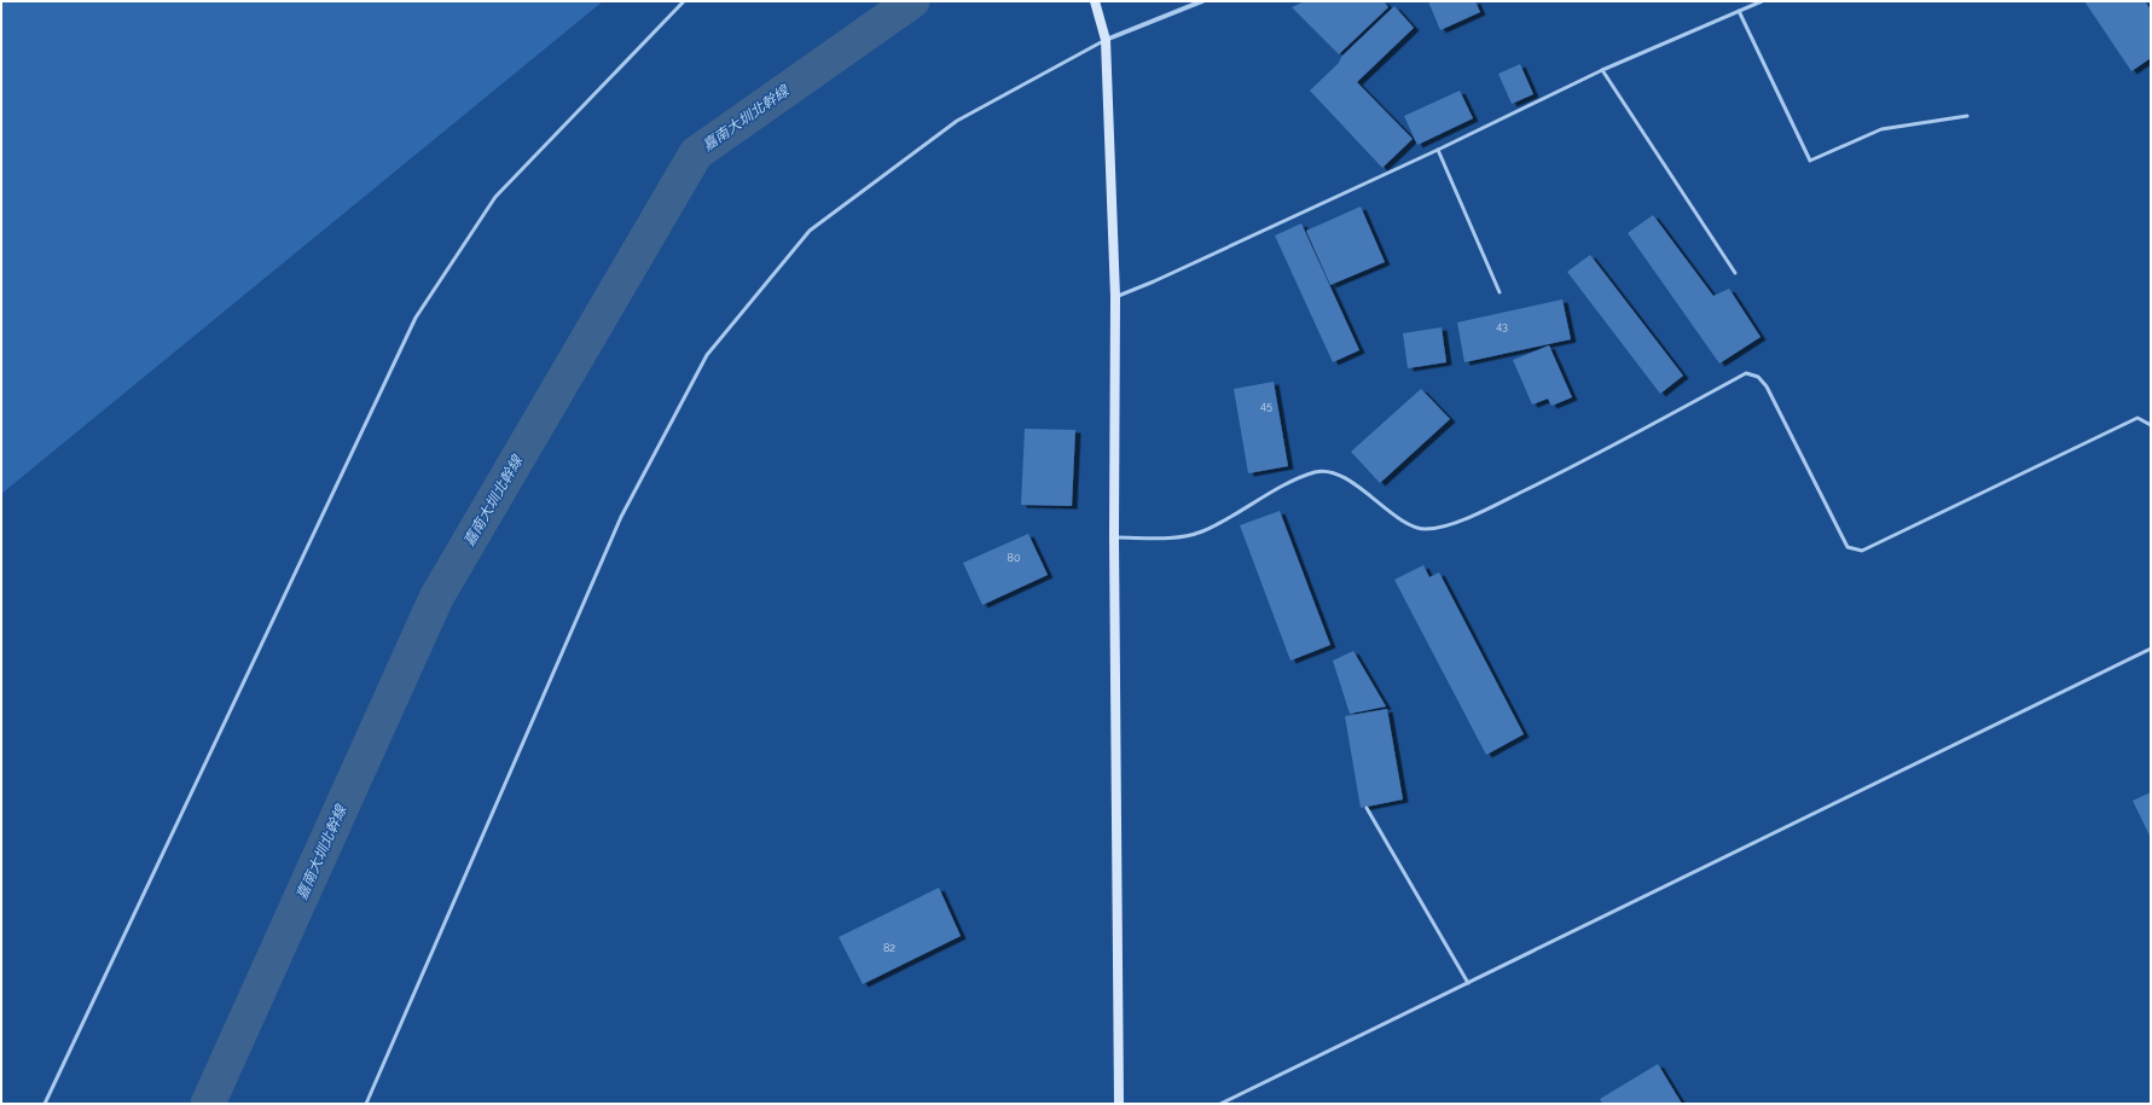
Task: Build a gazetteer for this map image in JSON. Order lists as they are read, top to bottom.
{
  "water": ["嘉南大圳北幹線"],
  "house_numbers": [
    "43",
    "45",
    "80",
    "82"
  ]
}
